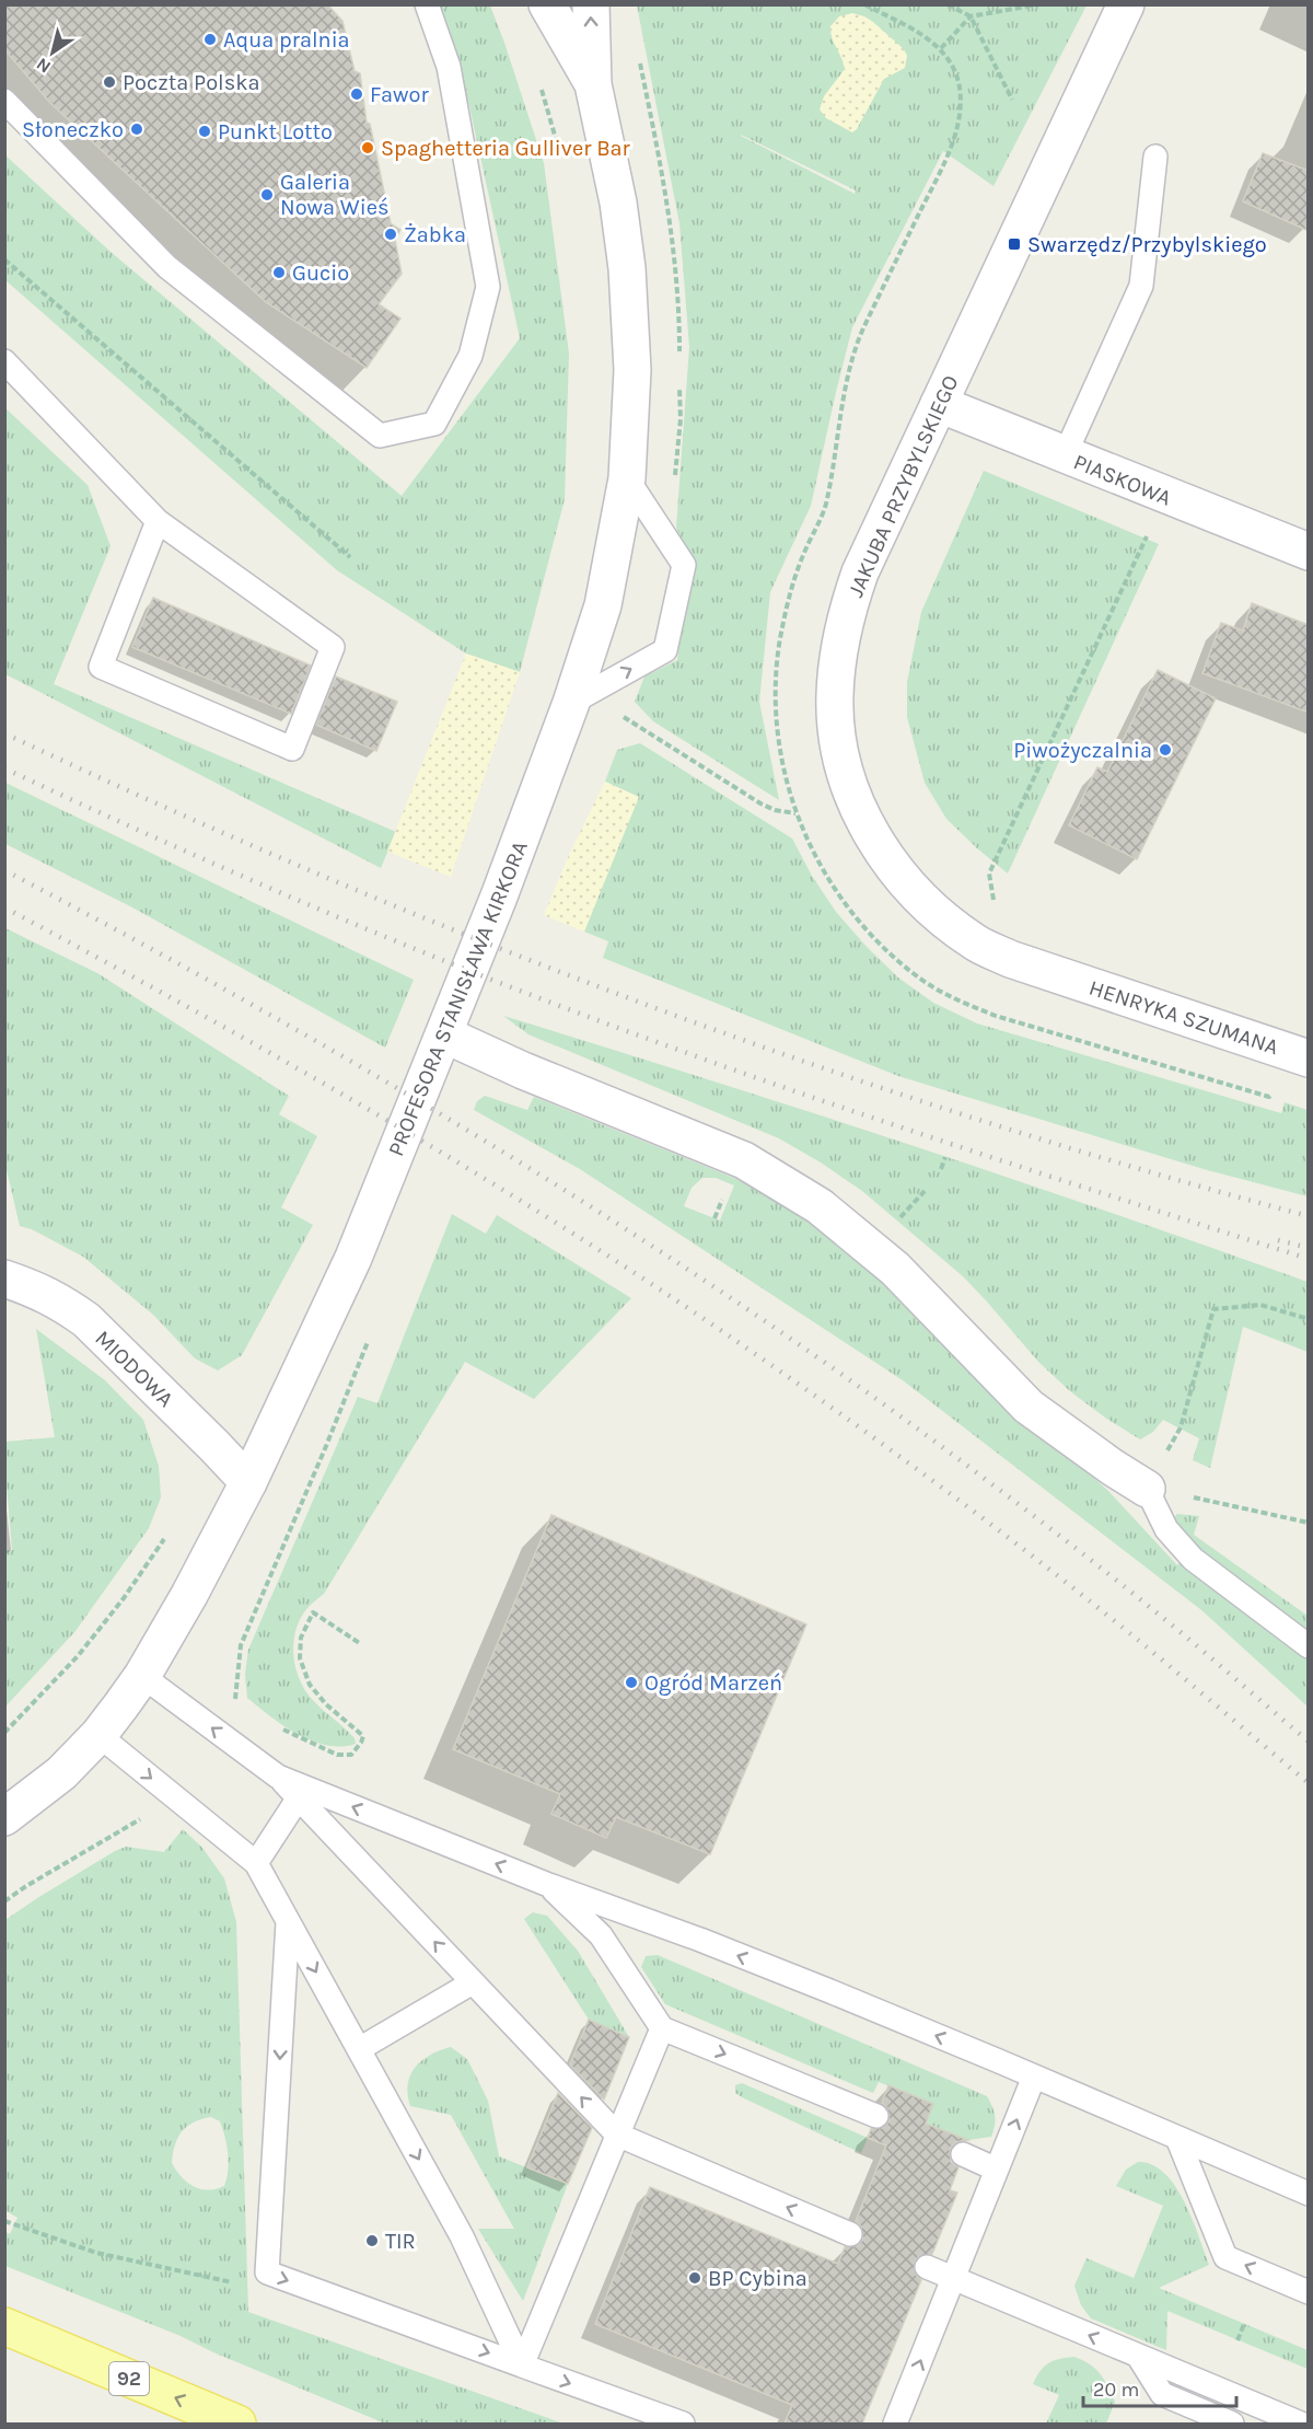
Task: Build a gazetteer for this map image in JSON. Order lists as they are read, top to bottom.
{
  "streets": {
    "main road": ["92"],
    "street": [
      "PIASKOWA",
      "JAKUBA PRZYBYLSKIEGO",
      "PROFESORA STANISŁAWA KIRKORA",
      "HENRYKA SZUMANA",
      "MIODOWA"
    ]
  },
  "crossings": [
    ["PIASKOWA", "JAKUBA PRZYBYLSKIEGO"],
    ["JAKUBA PRZYBYLSKIEGO", "HENRYKA SZUMANA"],
    ["PROFESORA STANISŁAWA KIRKORA", "MIODOWA"]
  ],
  "places": {
    "other": [
      "Aqua pralnia",
      "Poczta Polska",
      "Fawor",
      "Słoneczko",
      "Punkt Lotto",
      "Spaghetteria Gulliver Bar",
      "Galeria Nowa Wieś",
      "Żabka",
      "Gucio",
      "Piwożyczalnia",
      "Ogród Marzeń",
      "TIR",
      "BP Cybina"
    ],
    "transit": ["Swarzędz/Przybylskiego"]
  },
  "scale_bar": "20 m",
  "north": "bottom left"
}
